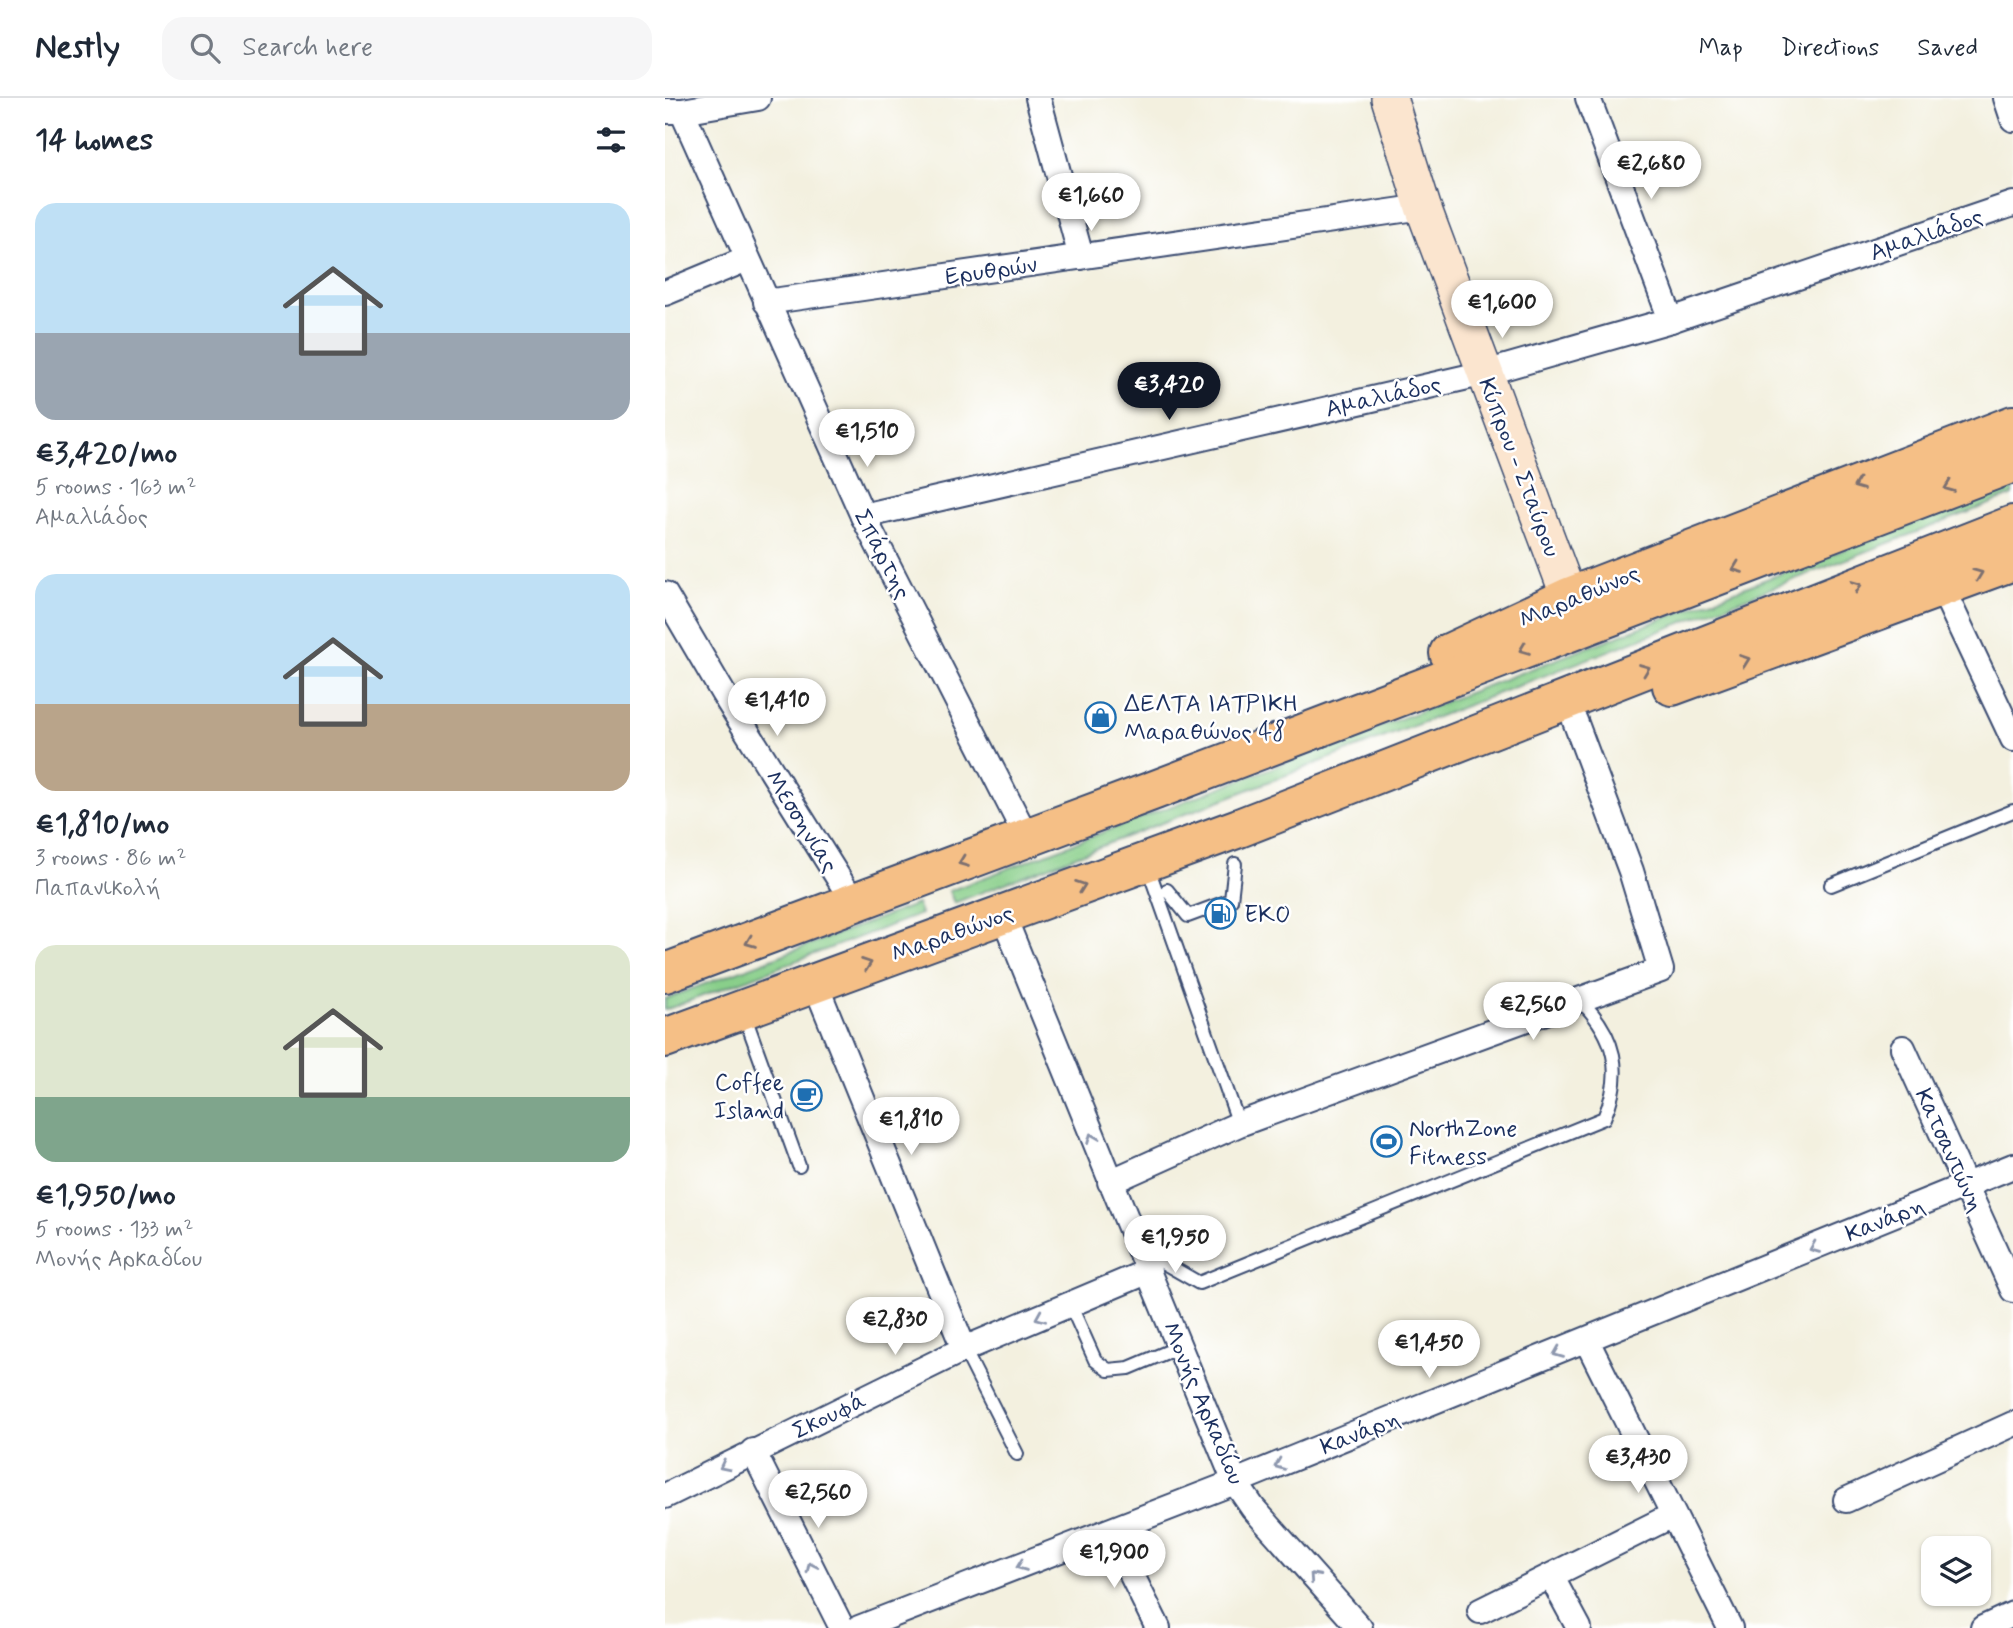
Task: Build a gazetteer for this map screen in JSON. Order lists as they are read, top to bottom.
{
  "streets": {
    "main road": ["Μαραθώνος"],
    "street": [
      "Αμαλιάδος",
      "Ερυθρών",
      "Κύπρου - Σταύρου",
      "Σπάρτης",
      "Μεσσηνίας",
      "Κατσαντώνη",
      "Κανάρη",
      "Μονής Αρκαδίου",
      "Σκουφά"
    ]
  },
  "crossings": [
    ["Αμαλιάδος", "Κύπρου - Σταύρου"],
    ["Αμαλιάδος", "Σπάρτης"],
    ["Ερυθρών", "Κύπρου - Σταύρου"],
    ["Ερυθρών", "Σπάρτης"],
    ["Κύπρου - Σταύρου", "Μαραθώνος"],
    ["Σπάρτης", "Μαραθώνος"],
    ["Μαραθώνος", "Μεσσηνίας"],
    ["Μαραθώνος", "Μονής Αρκαδίου"],
    ["Κατσαντώνη", "Κανάρη"],
    ["Κανάρη", "Μονής Αρκαδίου"],
    ["Μονής Αρκαδίου", "Σκουφά"]
  ],
  "one_way": ["Κανάρη", "Σκουφά"],
  "places": {
    "shop": ["ΔΕΛΤΑ ΙΑΤΡΙΚΗ Μαραθώνος 48"],
    "fuel station": ["EKO"],
    "cafe": ["Coffee Island"],
    "sports": ["NorthZone Fitness"]
  },
  "page": {
    "header": "Nestly",
    "search": "Search here",
    "nav": ["Map", "Directions", "Saved"],
    "heading": "14 homes",
    "price": [
      "€2,680",
      "€1,660",
      "€1,600",
      "€3,420",
      "€1,510",
      "€1,410",
      "€2,560",
      "€1,810",
      "€1,950",
      "€2,830",
      "€1,450",
      "€3,430",
      "€2,560",
      "€1,900"
    ],
    "list": [
      {
        "name": "€3,420/mo",
        "note": "5 rooms · 163 m² · Αμαλιάδος"
      },
      {
        "name": "€1,810/mo",
        "note": "3 rooms · 86 m² · Παπανικολή"
      },
      {
        "name": "€1,950/mo",
        "note": "5 rooms · 133 m² · Μονής Αρκαδίου"
      }
    ]
  }
}
